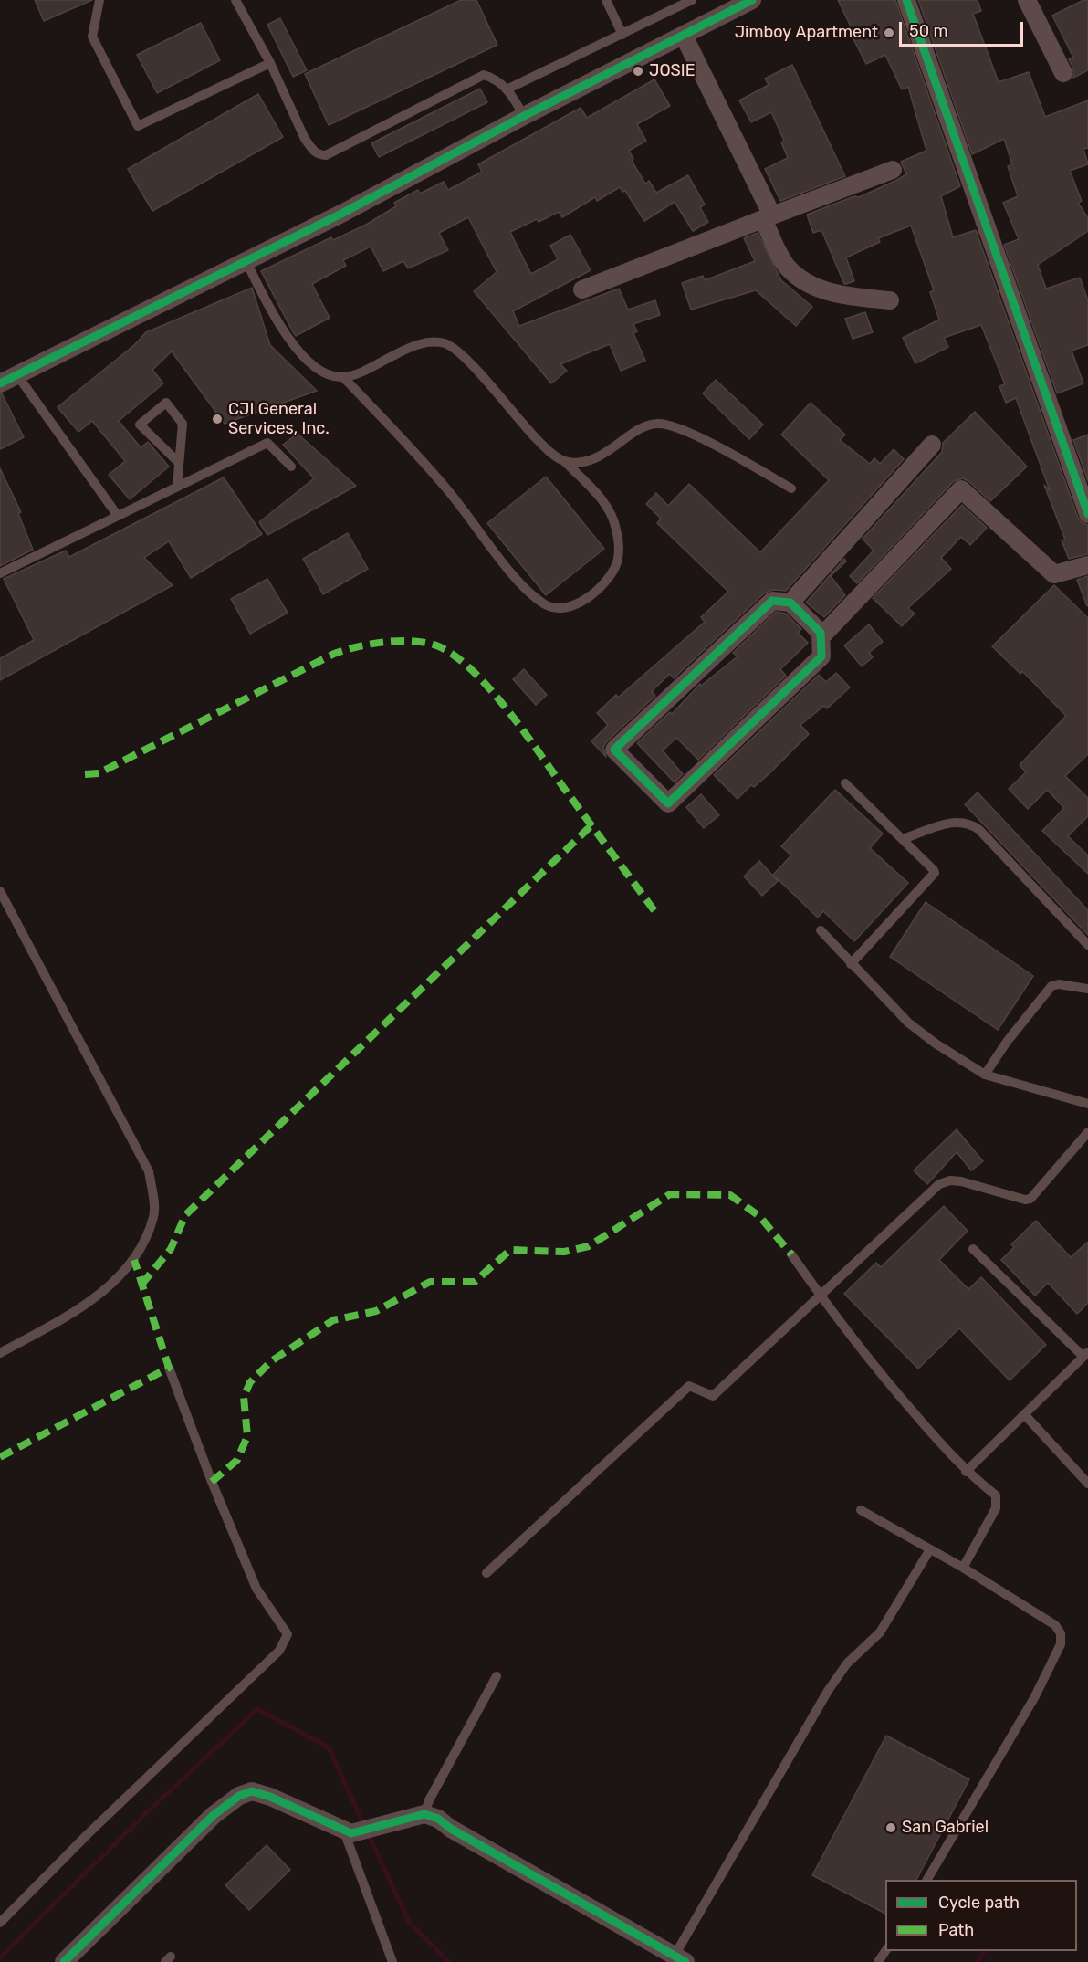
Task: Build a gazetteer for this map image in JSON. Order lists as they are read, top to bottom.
{
  "places": [
    "Jimboy Apartment",
    "JOSIE",
    "CJI General Services, Inc.",
    "San Gabriel"
  ],
  "legend": ["Cycle path", "Path"],
  "scale_bar": "50 m"
}
